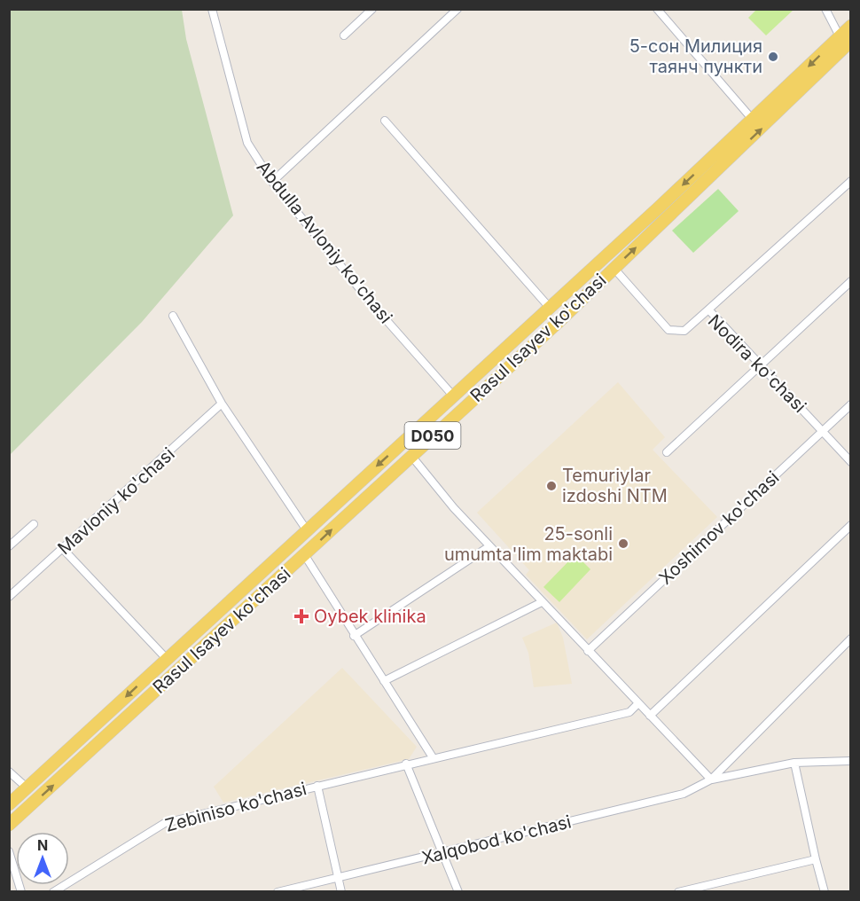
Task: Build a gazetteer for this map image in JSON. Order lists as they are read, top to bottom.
{
  "streets": {
    "main road": ["Rasul Isayev ko'chasi", "D050"],
    "street": [
      "Abdulla Avloniy ko'chasi",
      "Nodira ko'chasi",
      "Mavloniy ko'chasi",
      "Xoshimov ko'chasi",
      "Zebiniso ko'chasi",
      "Xalqobod ko'chasi"
    ]
  },
  "crossings": [
    ["Abdulla Avloniy ko'chasi", "Rasul Isayev ko'chasi"],
    ["Rasul Isayev ko'chasi", "Nodira ko'chasi"],
    ["Nodira ko'chasi", "Xoshimov ko'chasi"]
  ],
  "places": {
    "other": ["5-сон Милиция таянч пункти", "Temuriylar izdoshi NTM", "25-sonli umumta'lim maktabi"],
    "health": ["Oybek klinika"]
  },
  "north": "top"
}
